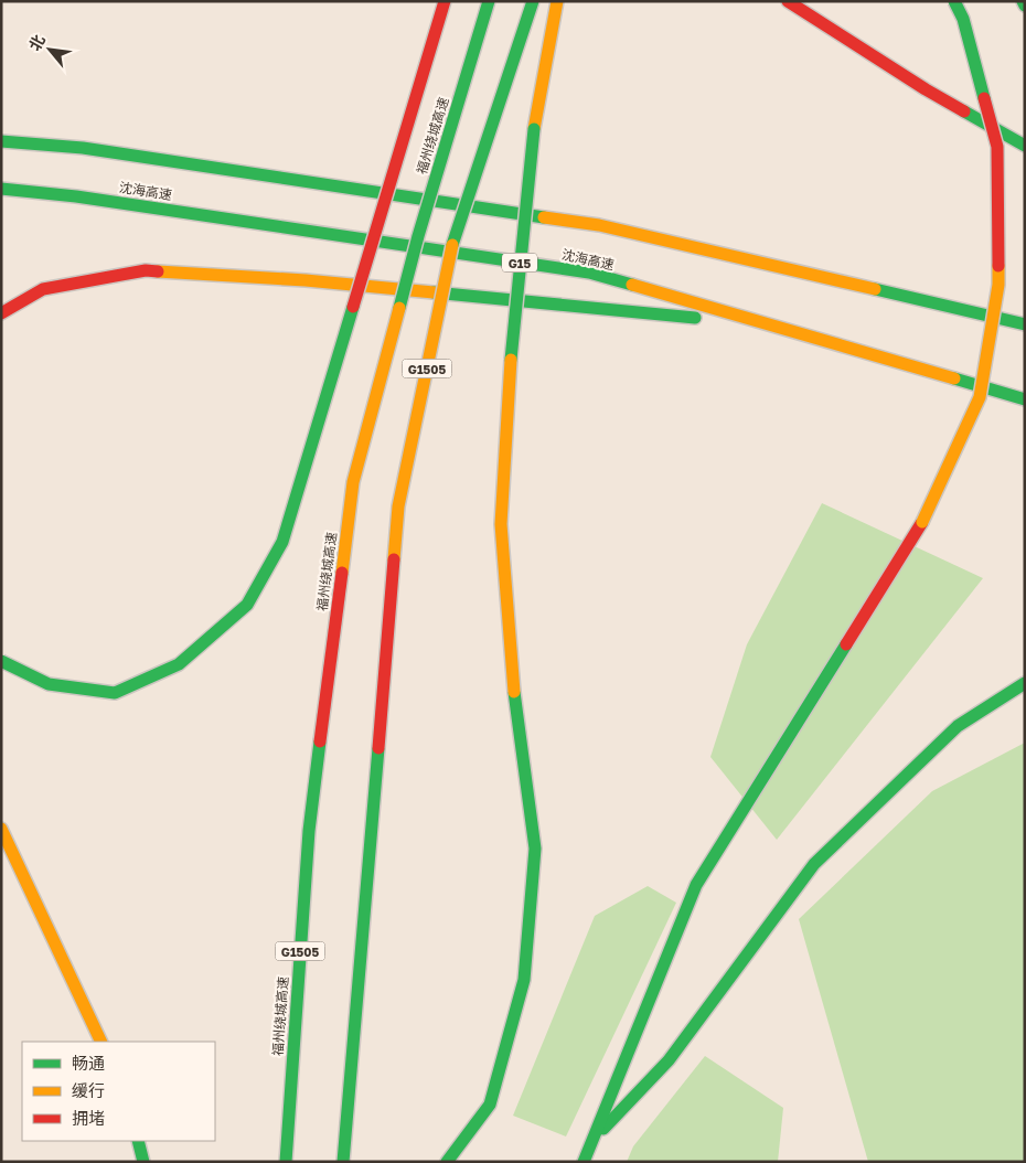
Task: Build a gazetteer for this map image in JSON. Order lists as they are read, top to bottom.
{
  "streets": {
    "highway": [
      "福州绕城高速",
      "沈海高速",
      "G15",
      "G1505"
    ]
  },
  "legend": ["畅通", "缓行", "拥堵"],
  "north": "top left"
}
